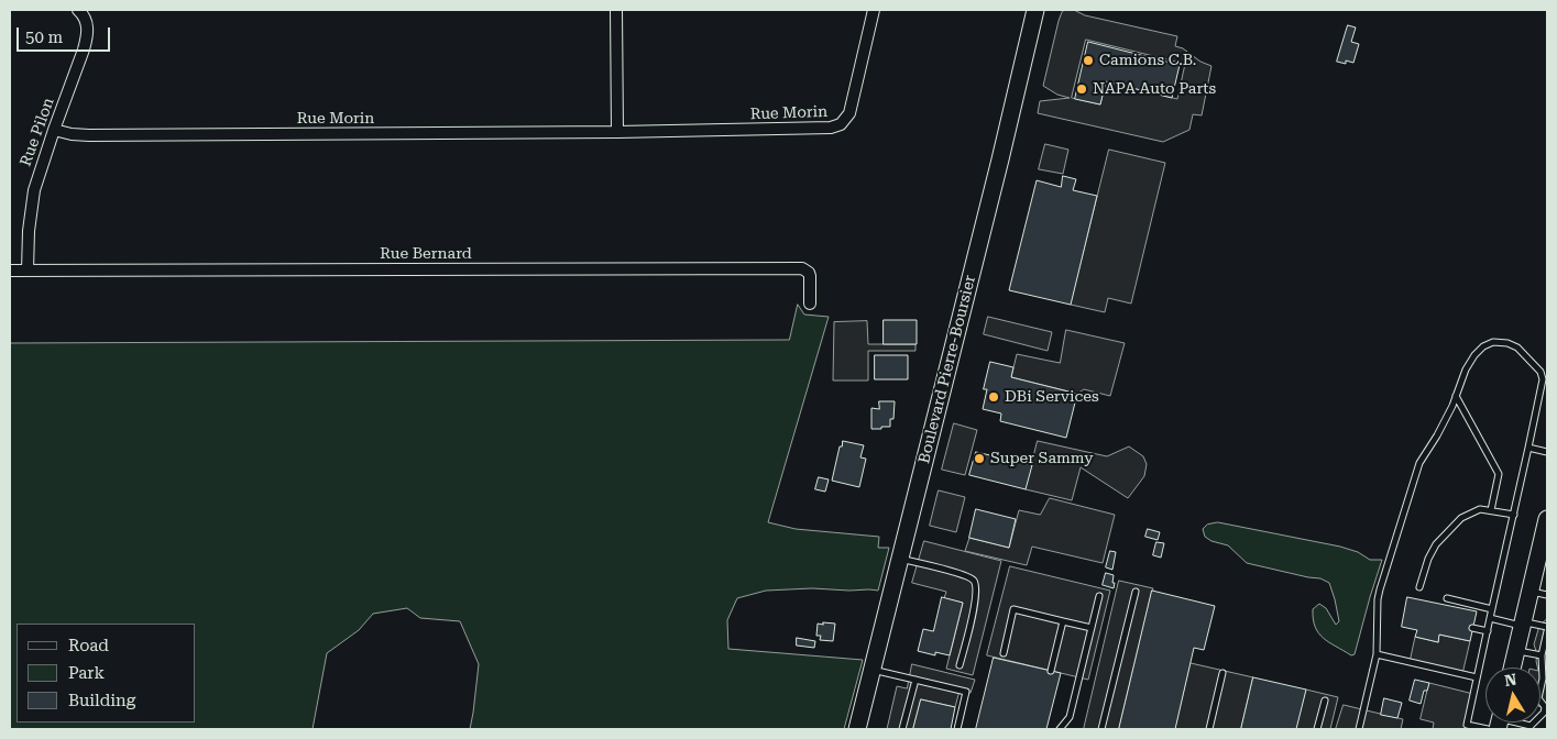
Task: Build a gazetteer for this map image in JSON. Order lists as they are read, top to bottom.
{
  "streets": {
    "street": [
      "Rue Morin",
      "Rue Pilon",
      "Rue Bernard",
      "Boulevard Pierre-Boursier"
    ]
  },
  "crossings": [
    ["Rue Morin", "Rue Pilon"],
    ["Rue Pilon", "Rue Bernard"]
  ],
  "places": [
    "Camions C.B.",
    "NAPA Auto Parts",
    "DBi Services",
    "Super Sammy"
  ],
  "legend": ["Road", "Park", "Building"],
  "scale_bar": "50 m",
  "north": "top"
}
